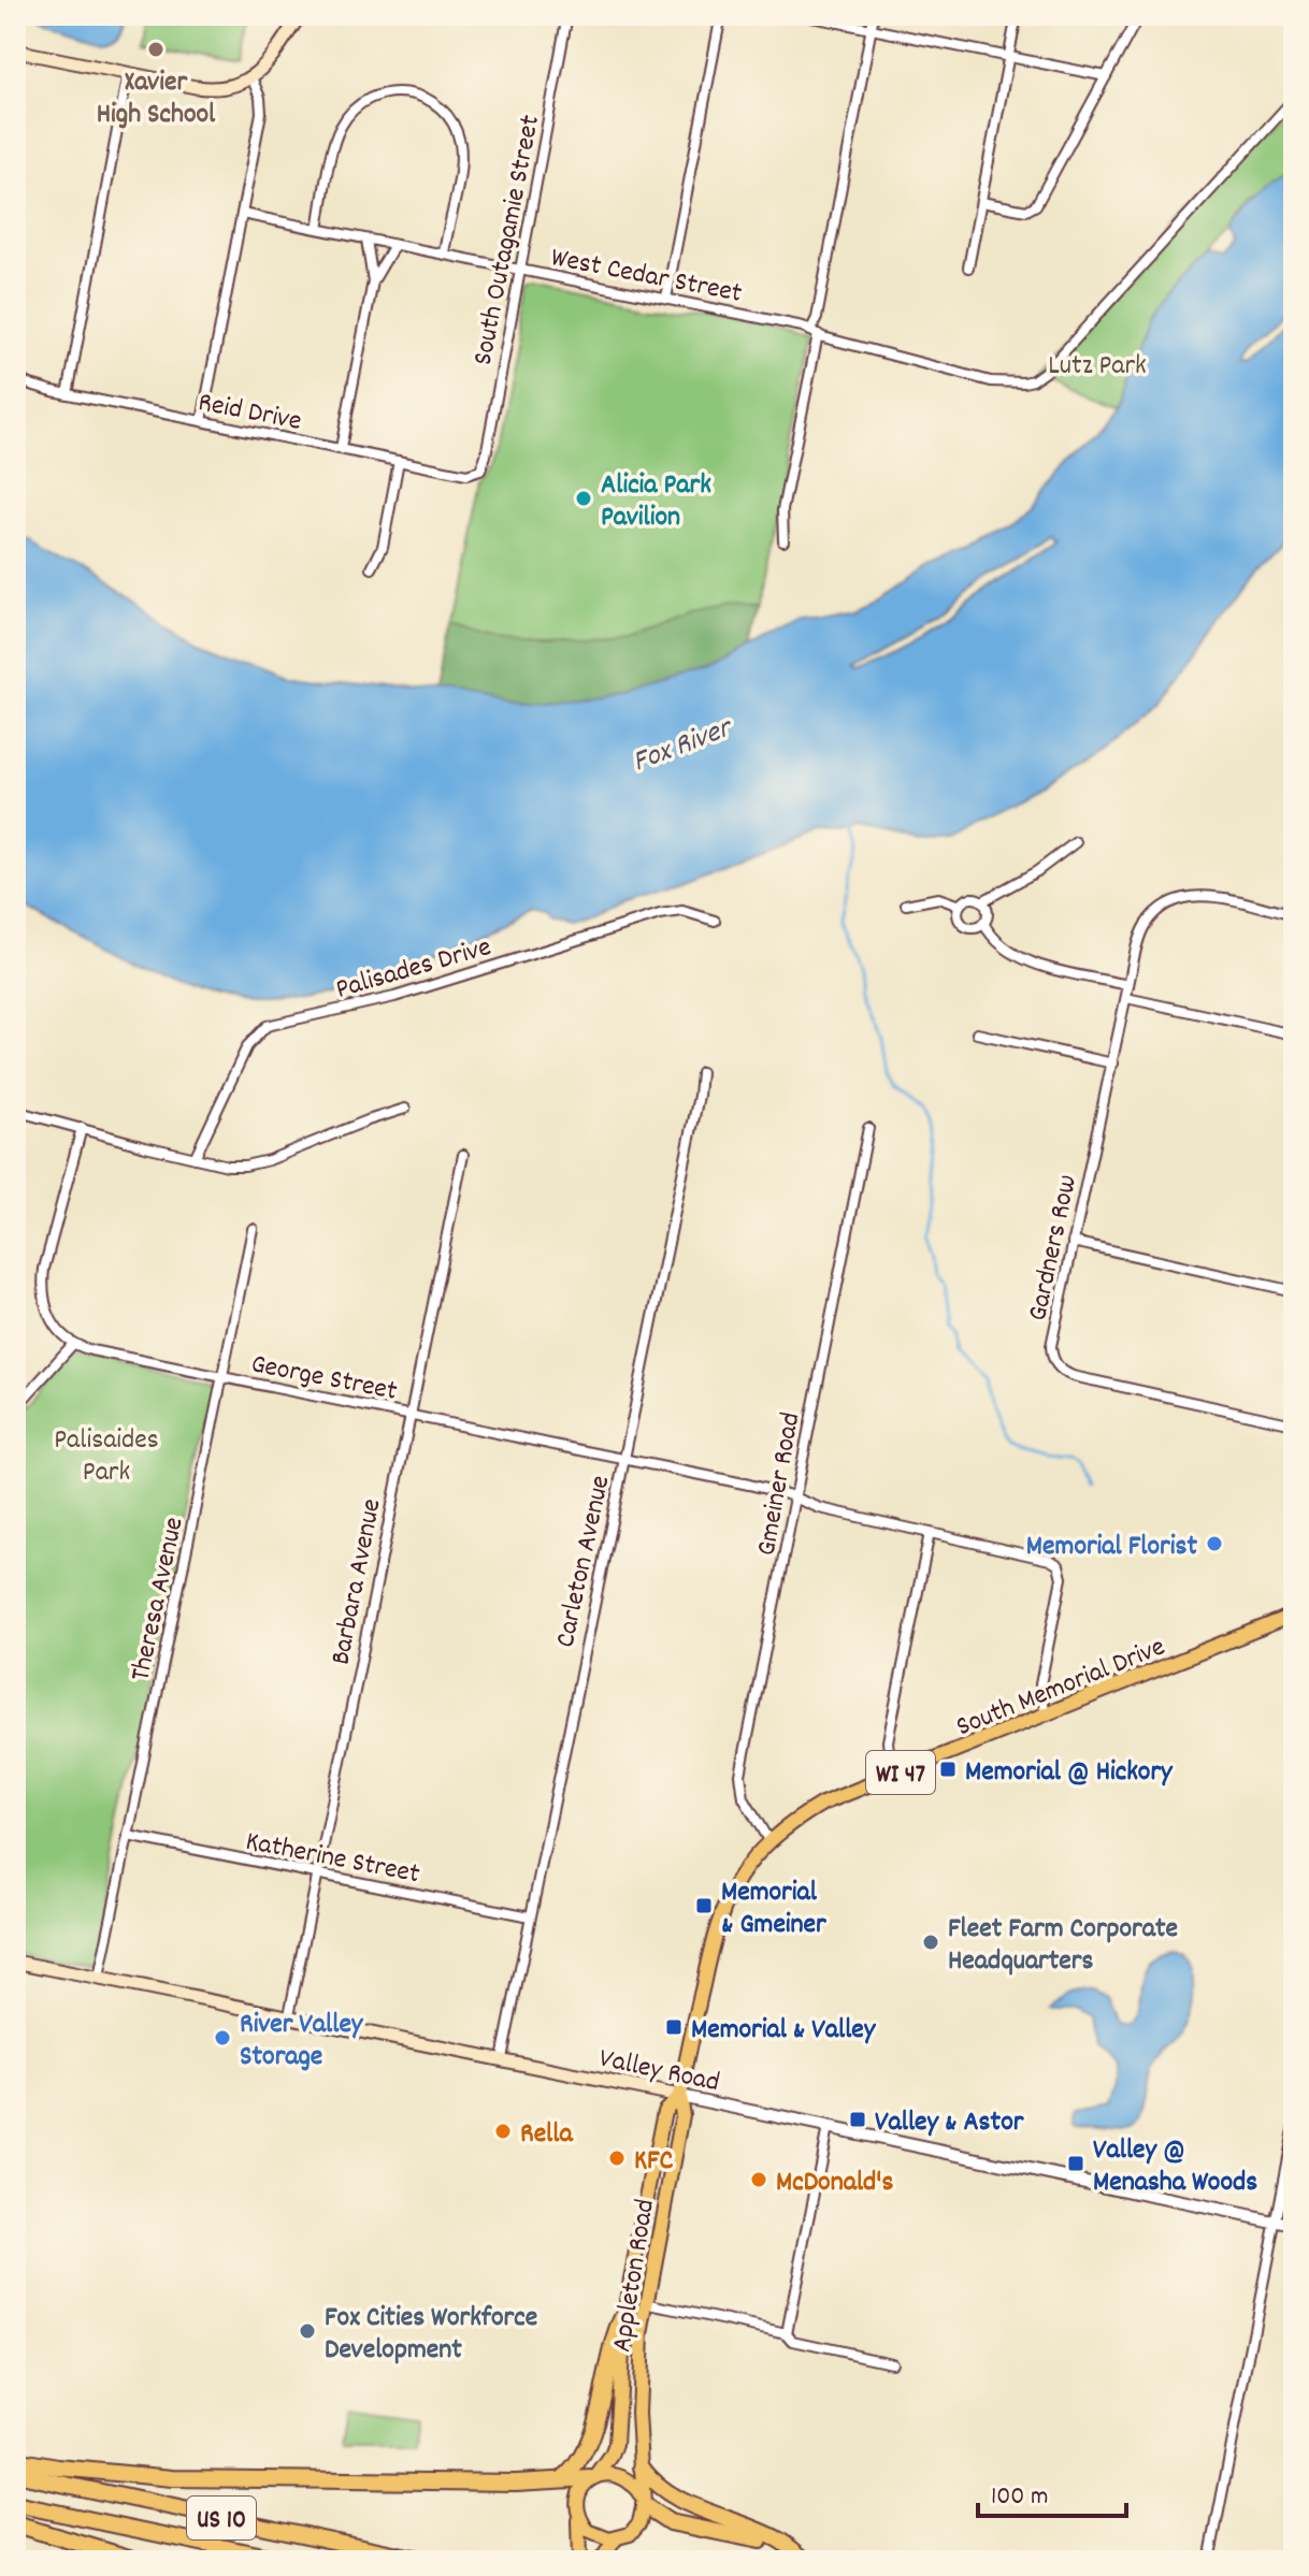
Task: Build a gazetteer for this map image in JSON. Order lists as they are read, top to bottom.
{
  "streets": {
    "highway": ["US 10"],
    "main road": [
      "South Memorial Drive",
      "WI 47",
      "Valley Road",
      "Appleton Road"
    ],
    "street": [
      "South Outagamie Street",
      "West Cedar Street",
      "Reid Drive",
      "Palisades Drive",
      "Gardners Row",
      "George Street",
      "Gmeiner Road",
      "Carleton Avenue",
      "Barbara Avenue",
      "Theresa Avenue",
      "Katherine Street"
    ]
  },
  "crossings": [
    ["South Outagamie Street", "West Cedar Street"],
    ["South Outagamie Street", "Reid Drive"],
    ["George Street", "Gmeiner Road"],
    ["George Street", "Carleton Avenue"],
    ["George Street", "Barbara Avenue"],
    ["George Street", "Theresa Avenue"],
    ["George Street", "South Memorial Drive"],
    ["Gmeiner Road", "South Memorial Drive"],
    ["Carleton Avenue", "Katherine Street"],
    ["Carleton Avenue", "Valley Road"],
    ["Barbara Avenue", "Katherine Street"],
    ["Barbara Avenue", "Valley Road"],
    ["Theresa Avenue", "Katherine Street"],
    ["Theresa Avenue", "Valley Road"],
    ["South Memorial Drive", "Valley Road"],
    ["South Memorial Drive", "Appleton Road"],
    ["Valley Road", "Appleton Road"]
  ],
  "water": ["Fox River"],
  "parks": ["Lutz Park", "Palisaides Park"],
  "places": {
    "other": [
      "Xavier High School",
      "Alicia Park Pavilion",
      "Memorial Florist",
      "Fleet Farm Corporate Headquarters",
      "River Valley Storage",
      "Rella",
      "KFC",
      "McDonald's",
      "Fox Cities Workforce Development"
    ],
    "transit": [
      "Memorial @ Hickory",
      "Memorial & Gmeiner",
      "Memorial & Valley",
      "Valley & Astor",
      "Valley @ Menasha Woods"
    ]
  },
  "scale_bar": "100 m"
}
